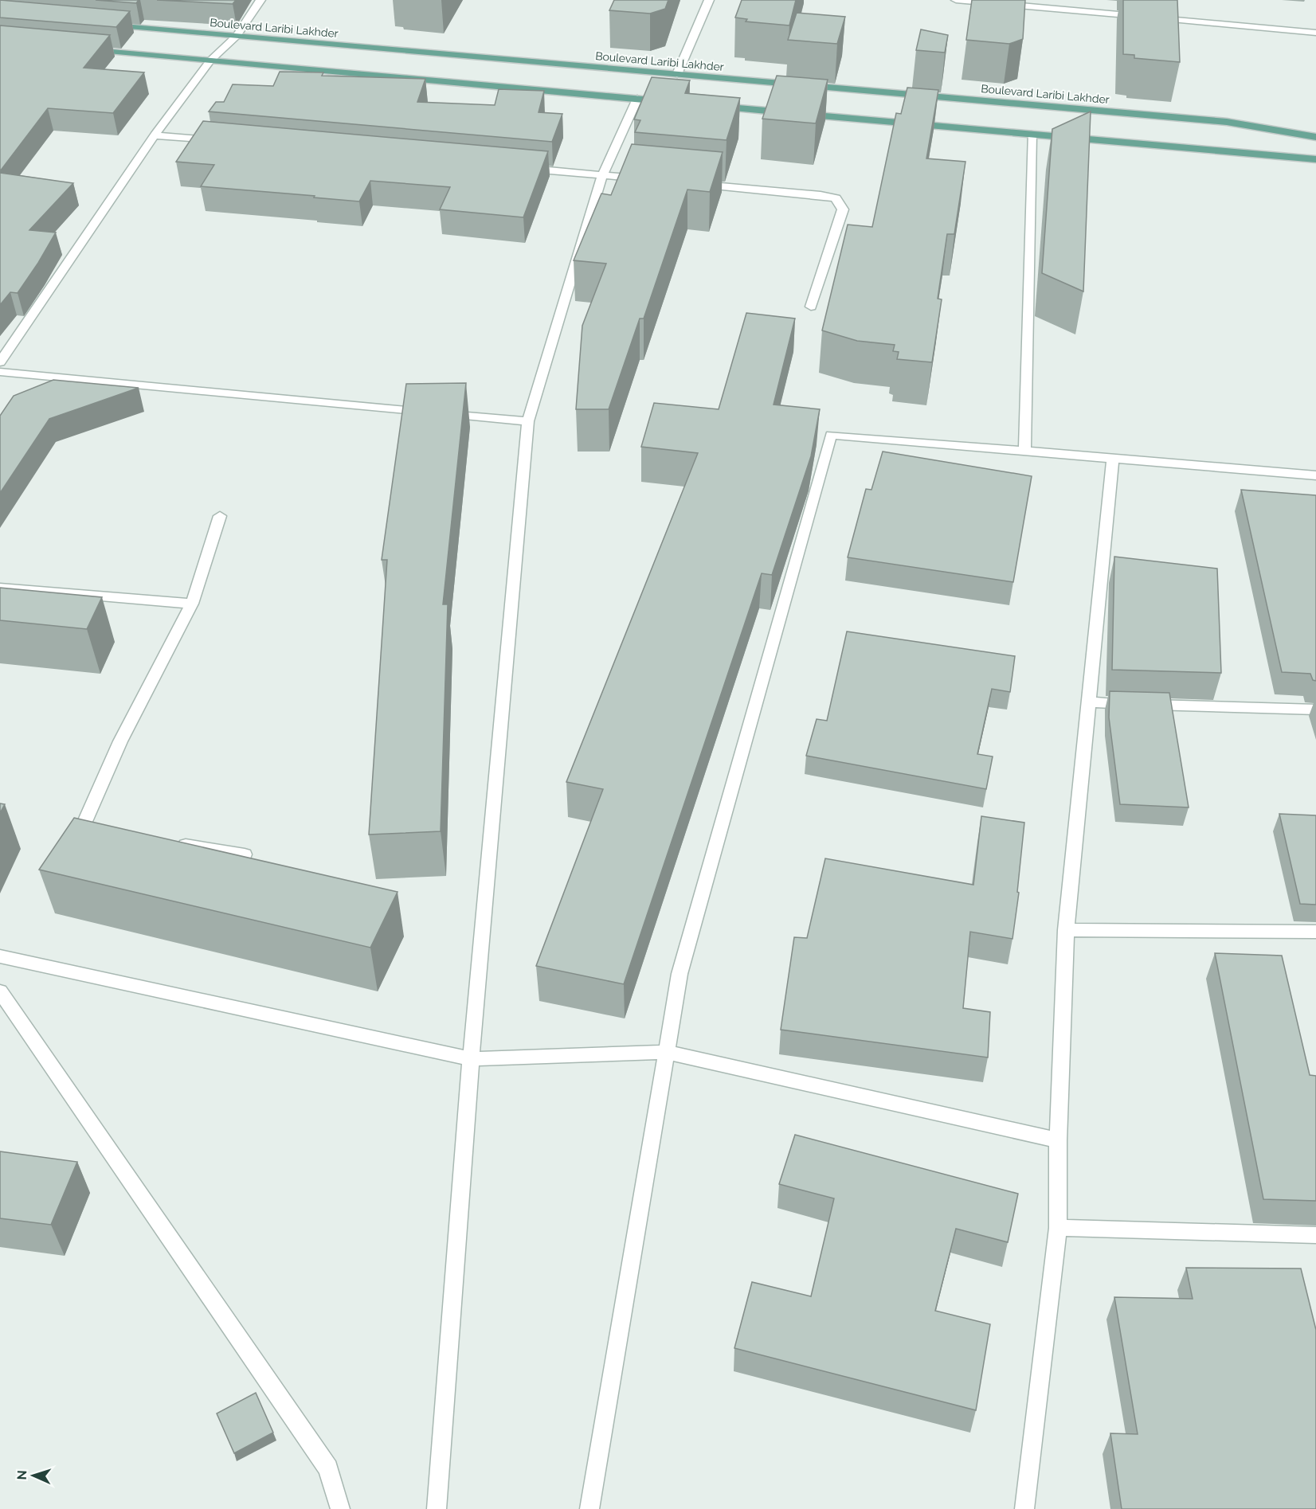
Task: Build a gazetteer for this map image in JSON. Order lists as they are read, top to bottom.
{
  "streets": {
    "main road": ["Boulevard Laribi Lakhder"]
  },
  "north": "left"
}
